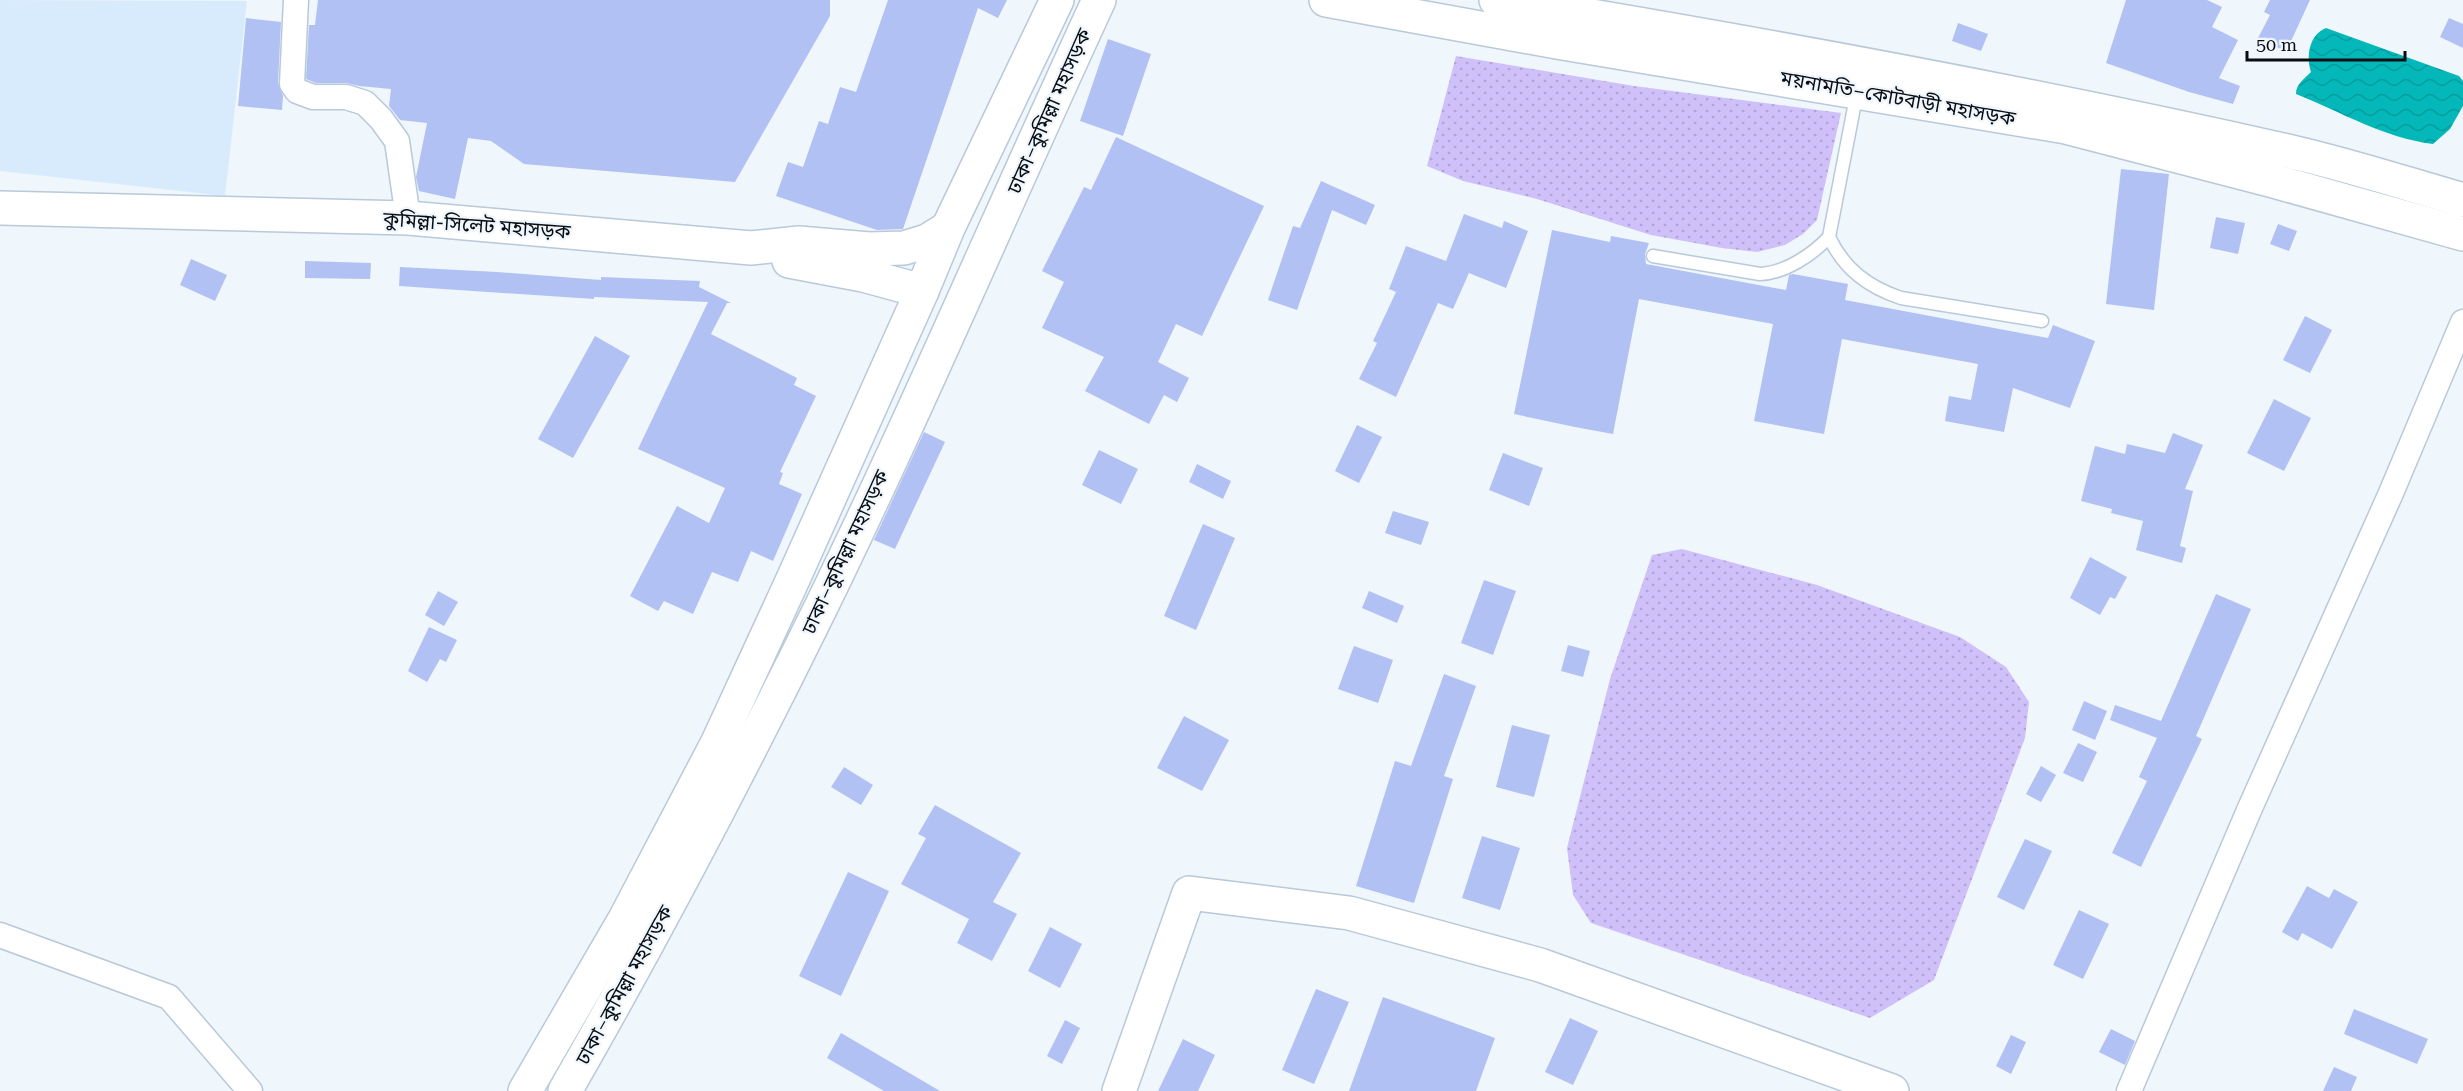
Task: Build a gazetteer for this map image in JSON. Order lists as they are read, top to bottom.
{
  "streets": {
    "main road": ["ময়নামতি–কোটবাড়ী মহাসড়ক", "ঢাকা–কুমিল্লা মহাসড়ক", "কুমিল্লা-সিলেট মহাসড়ক"]
  },
  "crossings": [
    ["ঢাকা–কুমিল্লা মহাসড়ক", "কুমিল্লা-সিলেট মহাসড়ক"]
  ],
  "scale_bar": "50 m"
}
